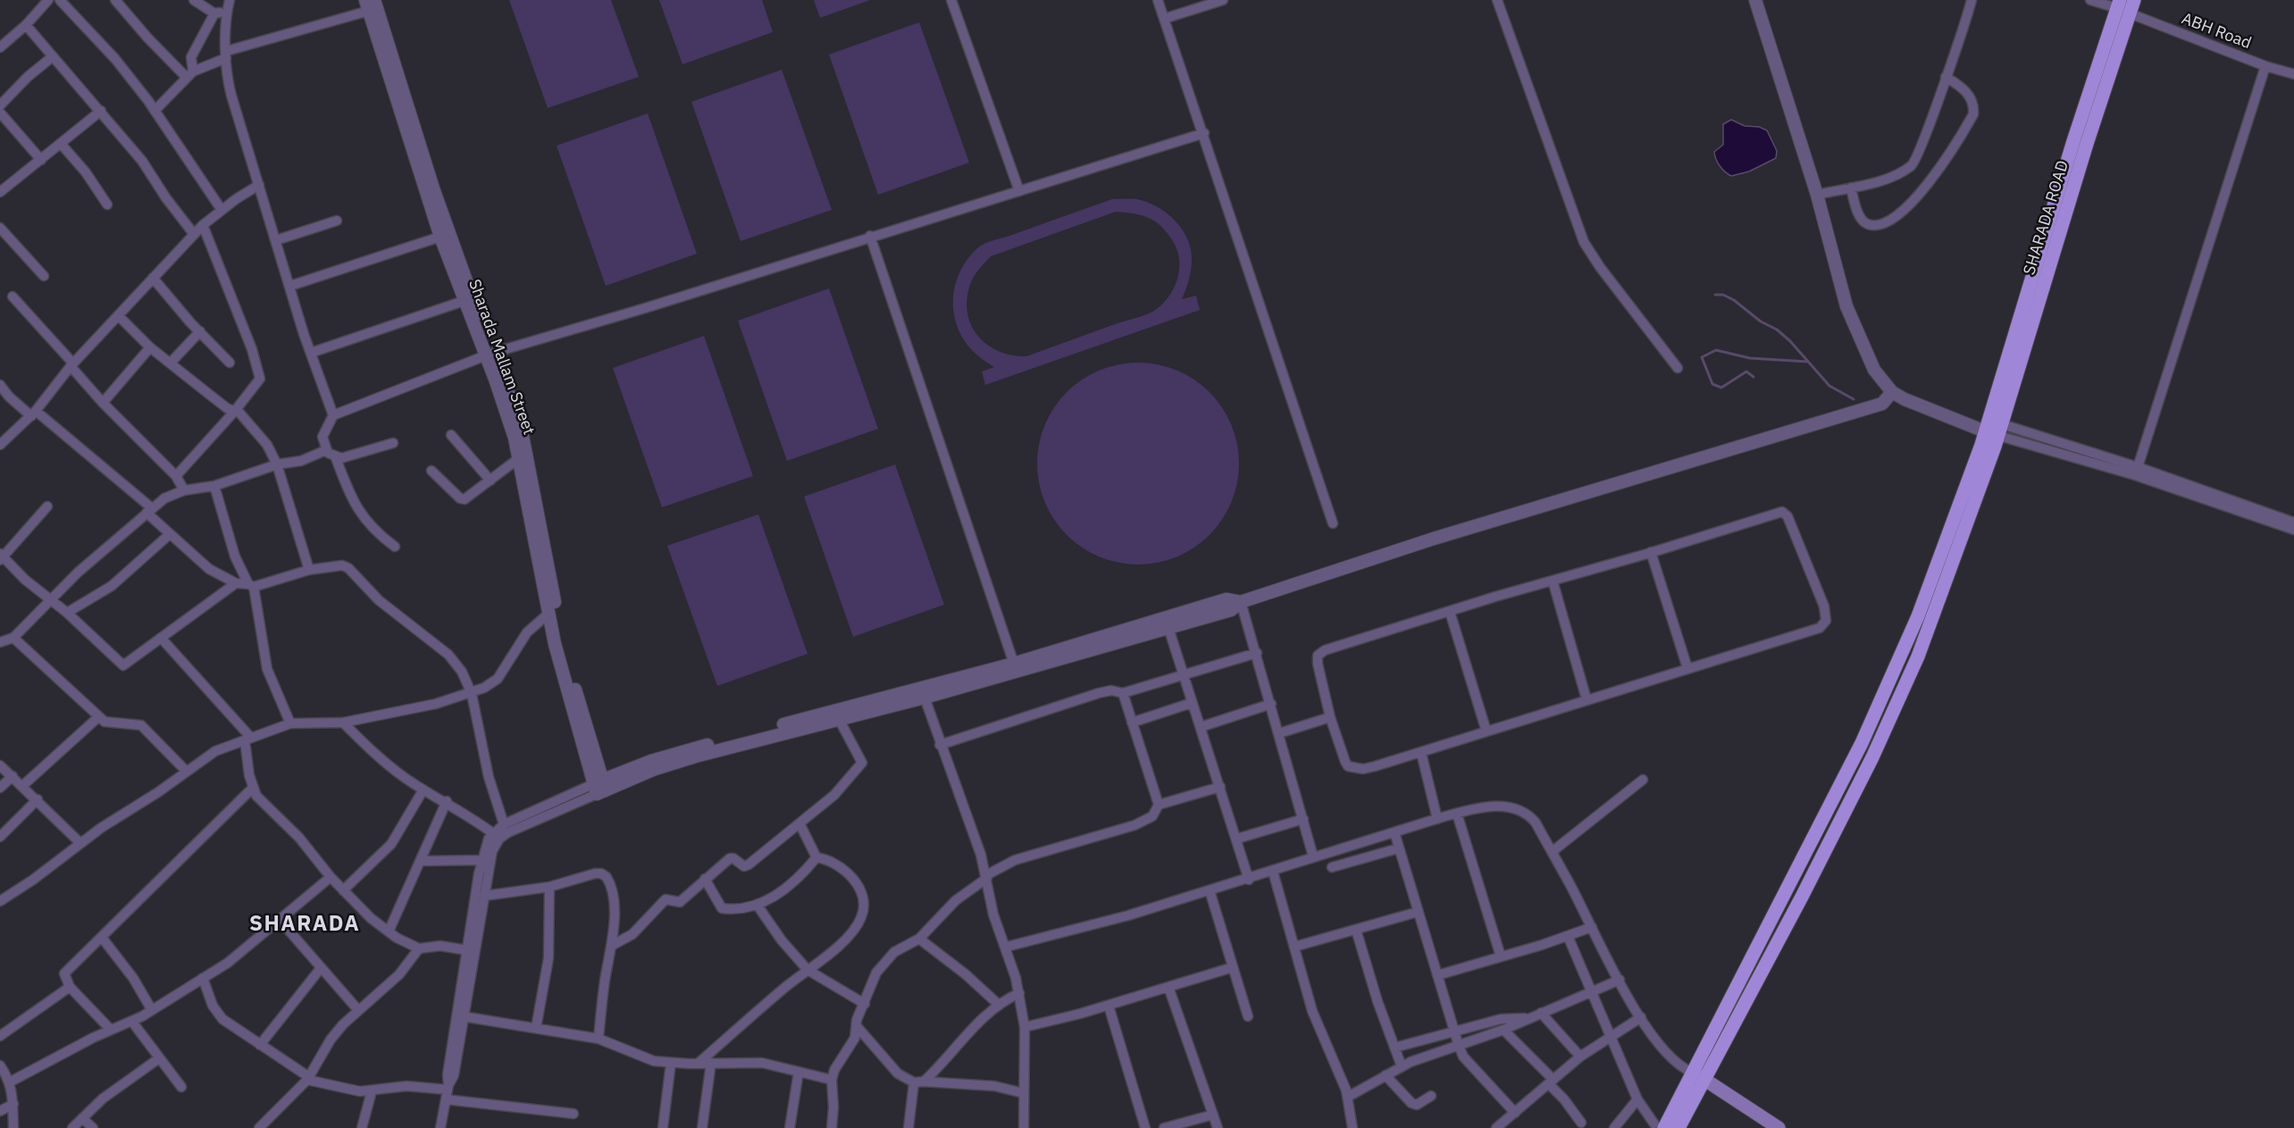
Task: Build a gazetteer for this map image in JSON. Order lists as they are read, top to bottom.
{
  "streets": {
    "street": ["ABH Road", "Sharada Mallam Street"]
  },
  "districts": ["SHARADA"]
}
